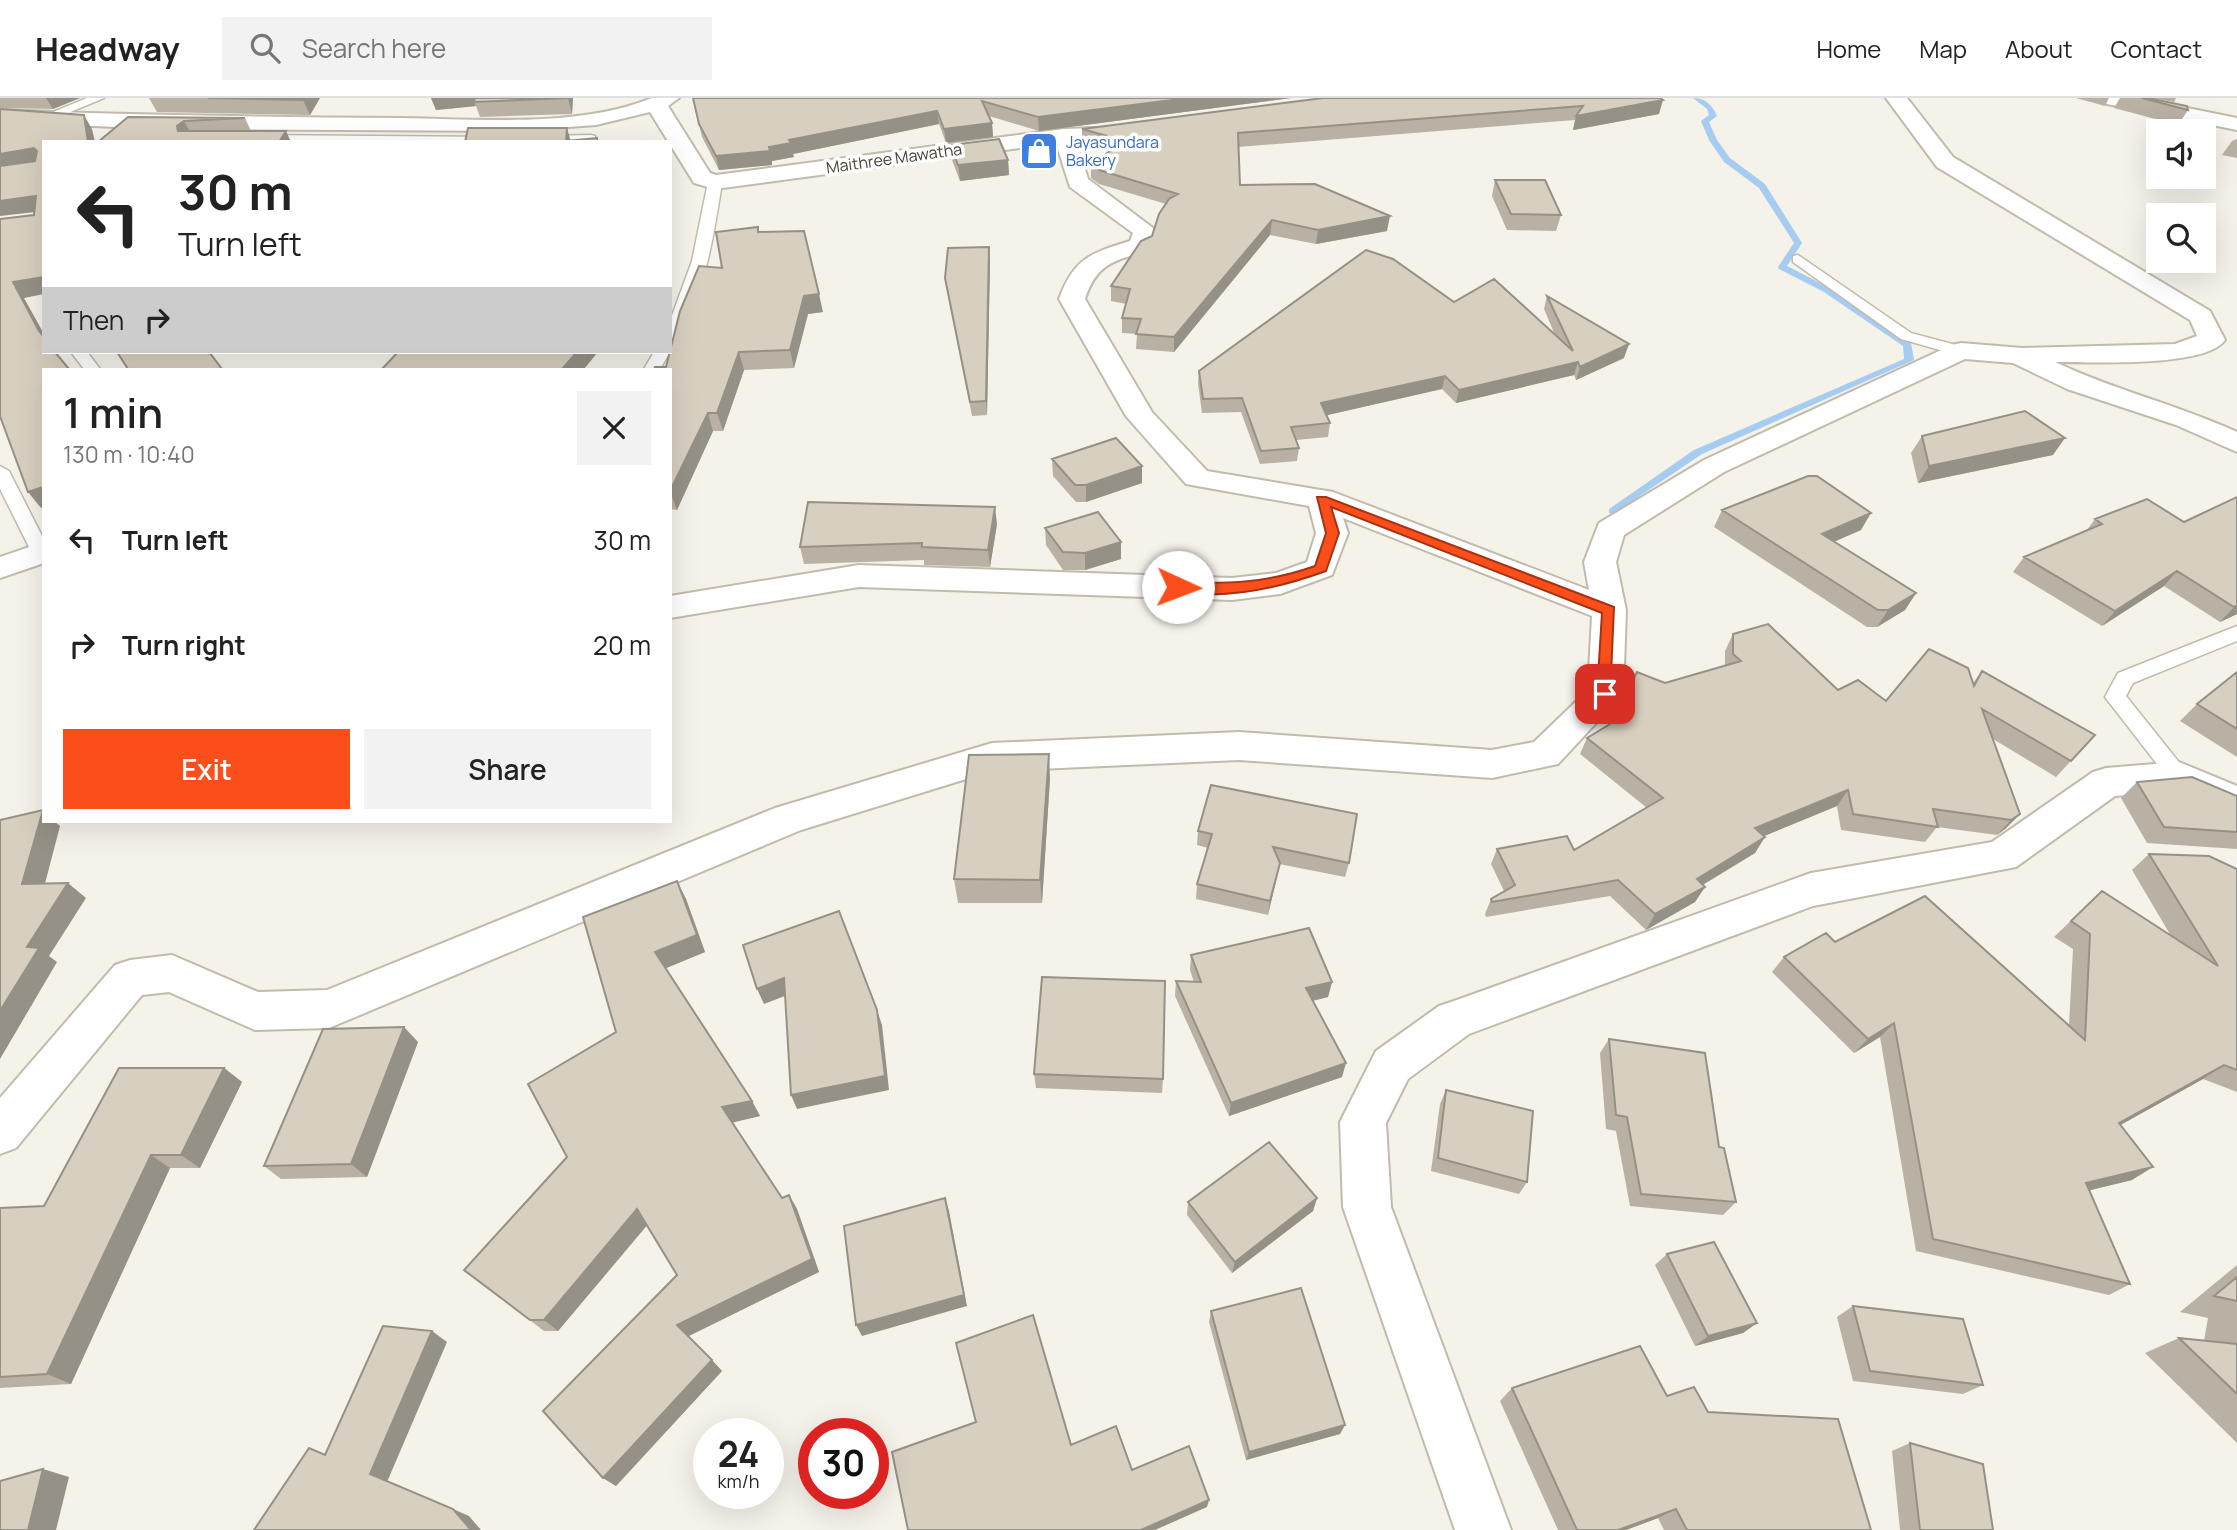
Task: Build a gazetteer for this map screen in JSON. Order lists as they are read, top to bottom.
{
  "streets": {
    "street": ["Maithree Mawatha"]
  },
  "places": {
    "shop": ["Jayasundara Bakery"]
  },
  "page": {
    "header": "Headway",
    "search": "Search here",
    "nav": [
      "Home",
      "Map",
      "About",
      "Contact"
    ],
    "turn": ["30 m", "Turn left"],
    "then": "Then",
    "heading": ["1 min", "130 m · 10:40"],
    "list": [
      {
        "name": "Turn left",
        "value": "30 m"
      },
      {
        "name": "Turn right",
        "value": "20 m"
      }
    ],
    "buttons": ["Exit", "Share"],
    "speed": "24 km/h",
    "limit": "30"
  }
}
